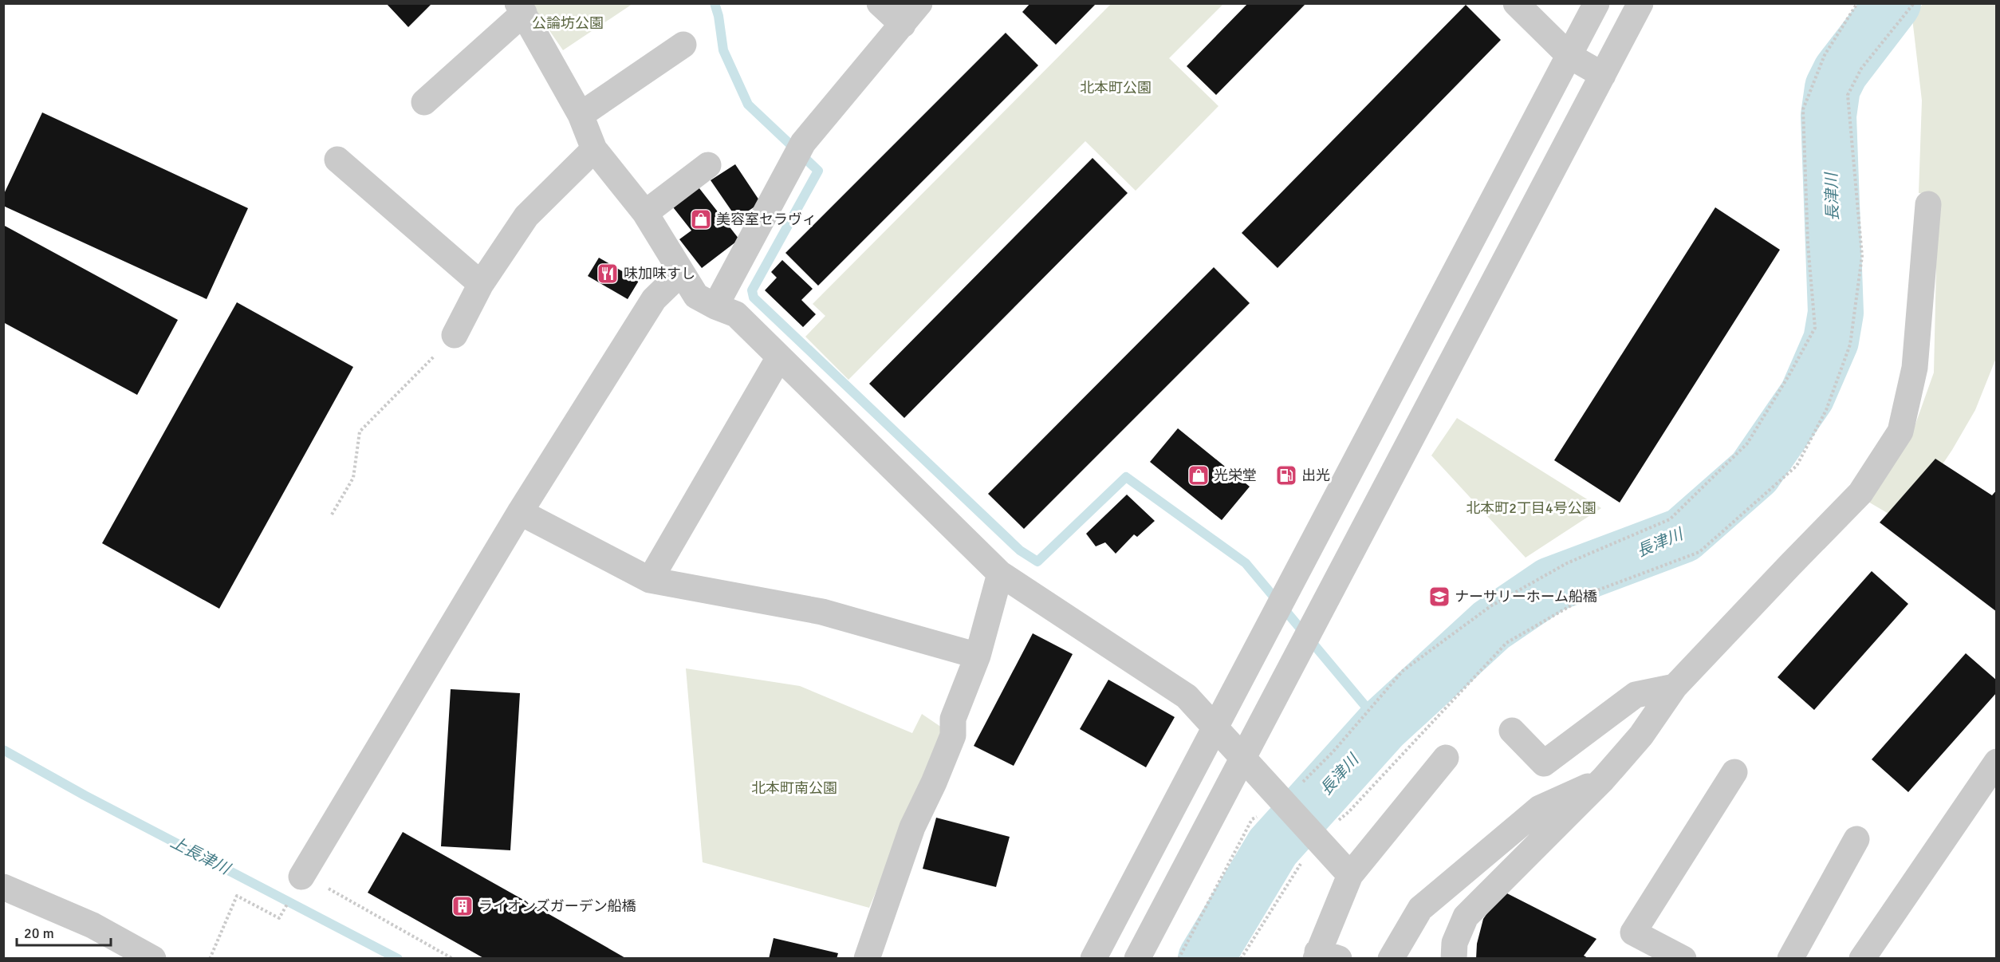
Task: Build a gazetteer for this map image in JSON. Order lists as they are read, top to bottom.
{
  "water": ["長津川", "上長津川"],
  "parks": [
    "公論坊公園",
    "北本町公園",
    "北本町2丁目4号公園",
    "北本町南公園"
  ],
  "places": {
    "shop": ["美容室セラヴィ", "光栄堂"],
    "restaurant": ["味加味すし"],
    "fuel station": ["出光"],
    "school or university": ["ナーサリーホーム船橋"],
    "building": ["ライオンズガーデン船橋"]
  },
  "scale_bar": "20 m"
}
